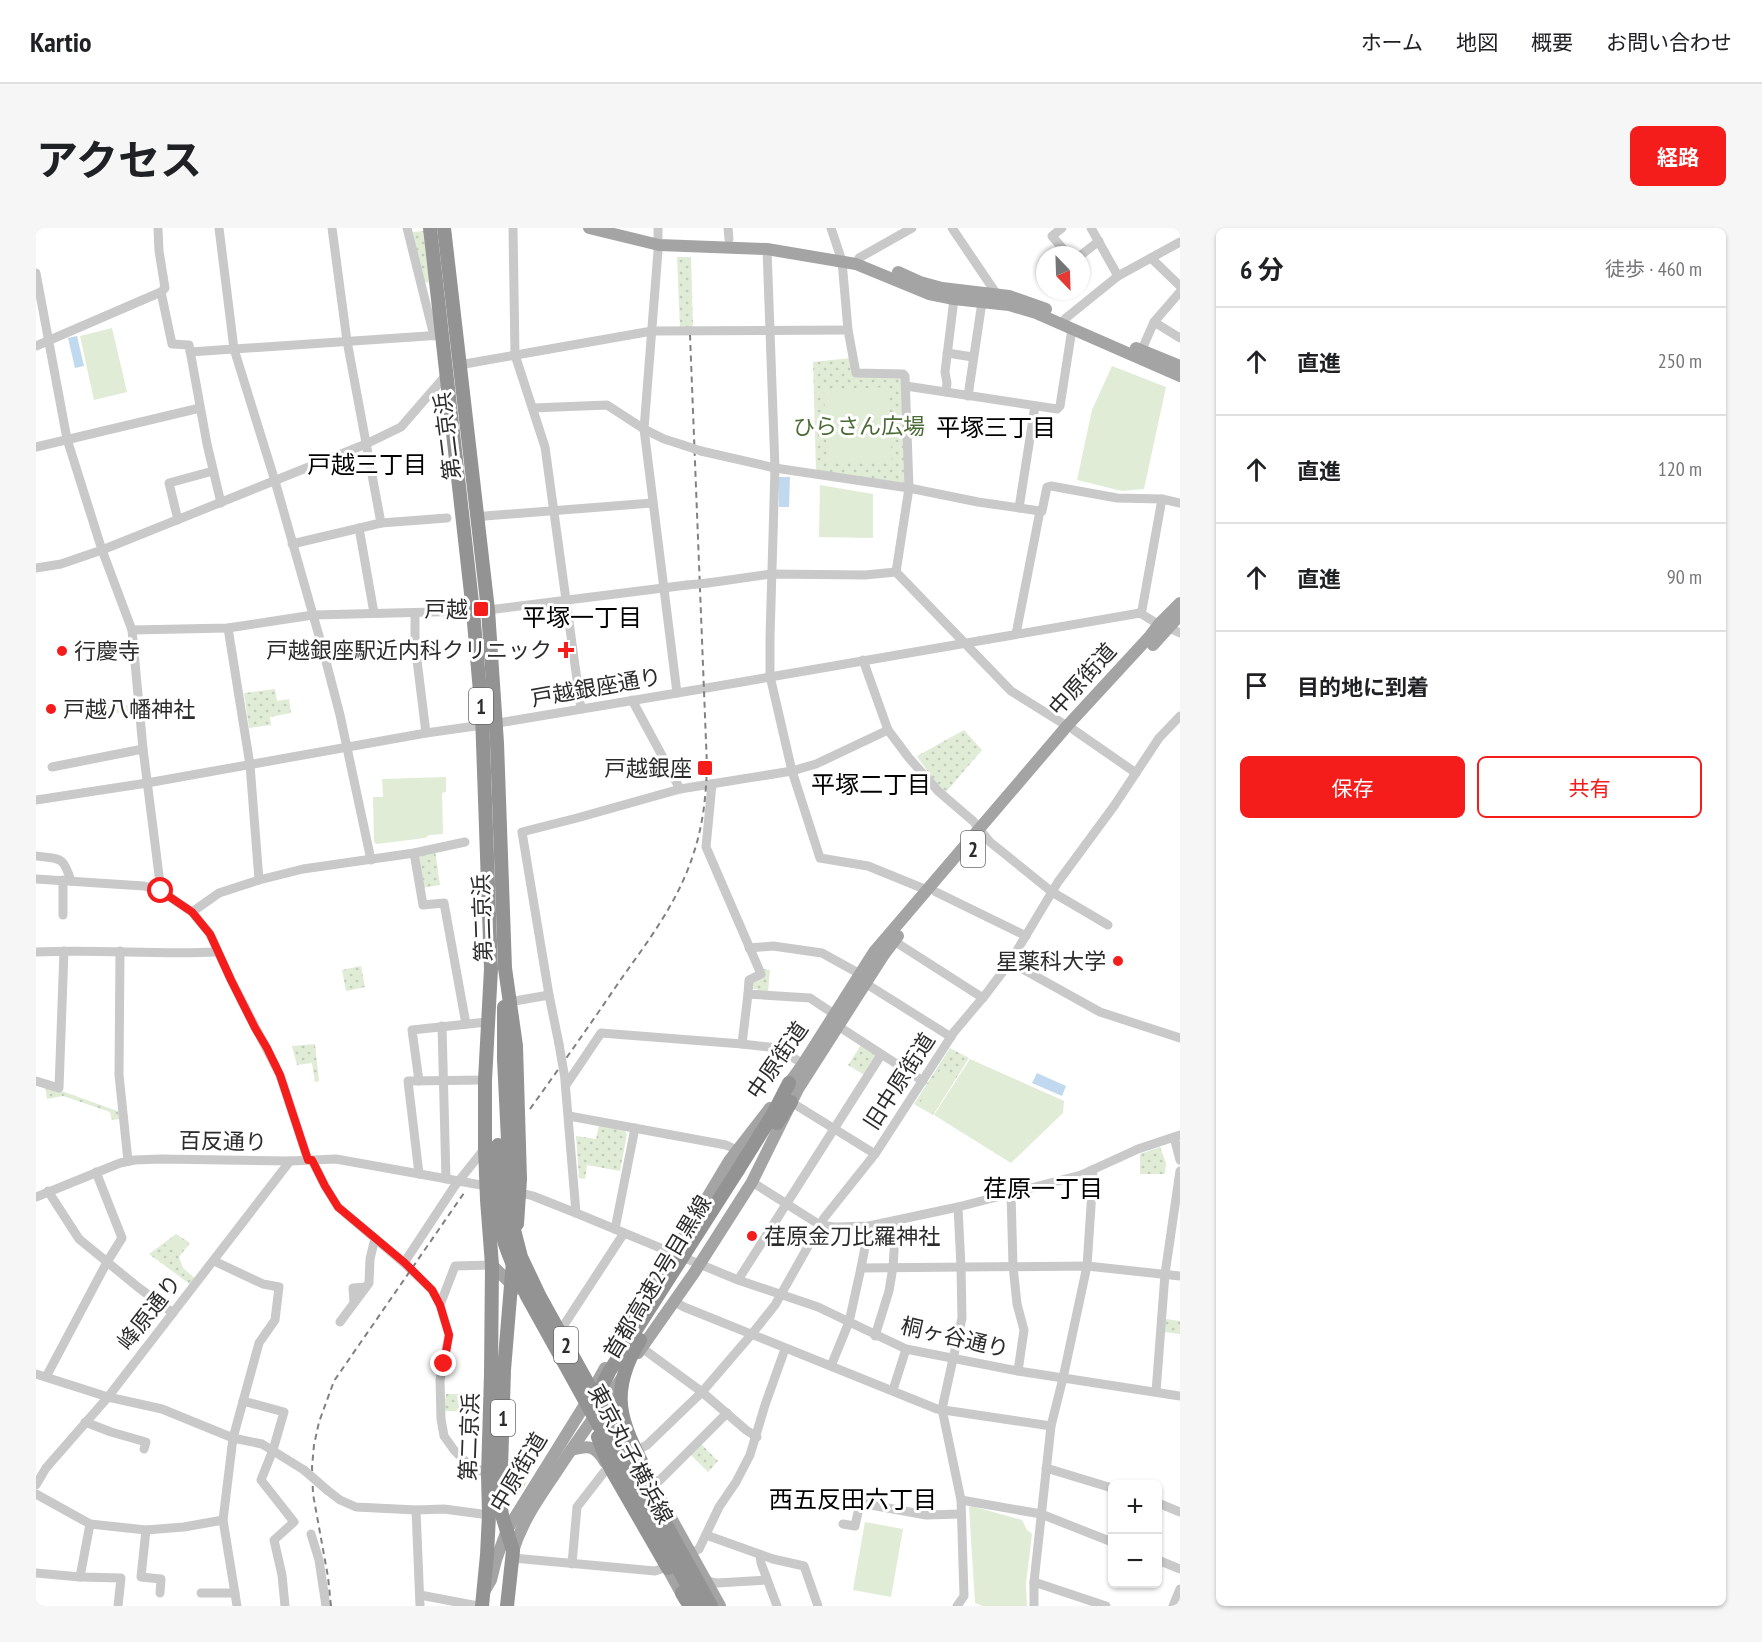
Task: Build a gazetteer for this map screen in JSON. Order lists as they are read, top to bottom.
{
  "streets": {
    "highway": [
      "第二京浜",
      "1",
      "2",
      "首都高速2号目黒線"
    ],
    "main road": ["中原街道", "東京丸子横浜線"],
    "street": [
      "戸越銀座通り",
      "旧中原街道",
      "百反通り",
      "峰原通り",
      "桐ヶ谷通り"
    ]
  },
  "crossings": [
    ["第二京浜", "中原街道"],
    ["第二京浜", "戸越銀座通り"],
    ["第二京浜", "百反通り"],
    ["第二京浜", "首都高速2号目黒線"],
    ["第二京浜", "東京丸子横浜線"],
    ["中原街道", "首都高速2号目黒線"],
    ["中原街道", "桐ヶ谷通り"],
    ["中原街道", "東京丸子横浜線"],
    ["旧中原街道", "桐ヶ谷通り"],
    ["旧中原街道", "東京丸子横浜線"],
    ["百反通り", "峰原通り"],
    ["百反通り", "桐ヶ谷通り"],
    ["首都高速2号目黒線", "東京丸子横浜線"]
  ],
  "districts": [
    "平塚三丁目",
    "戸越三丁目",
    "平塚一丁目",
    "平塚二丁目",
    "荏原一丁目",
    "西五反田六丁目"
  ],
  "parks": ["ひらさん広場"],
  "places": {
    "transit": ["戸越", "戸越銀座"],
    "health": ["戸越銀座駅近内科クリニック"],
    "other": [
      "行慶寺",
      "戸越八幡神社",
      "星薬科大学",
      "荏原金刀比羅神社"
    ]
  },
  "north": "bottom right",
  "page": {
    "header": "Kartio",
    "nav": [
      "ホーム",
      "地図",
      "概要",
      "お問い合わせ"
    ],
    "title": "アクセス",
    "buttons": [
      "経路",
      ["保存", "共有"]
    ],
    "heading": ["6 分", "徒歩 · 460 m"],
    "list": [
      ["直進", "250 m"],
      ["直進", "120 m"],
      ["直進", "90 m"],
      "目的地に到着"
    ],
    "map_buttons": ["+", "−"]
  }
}
